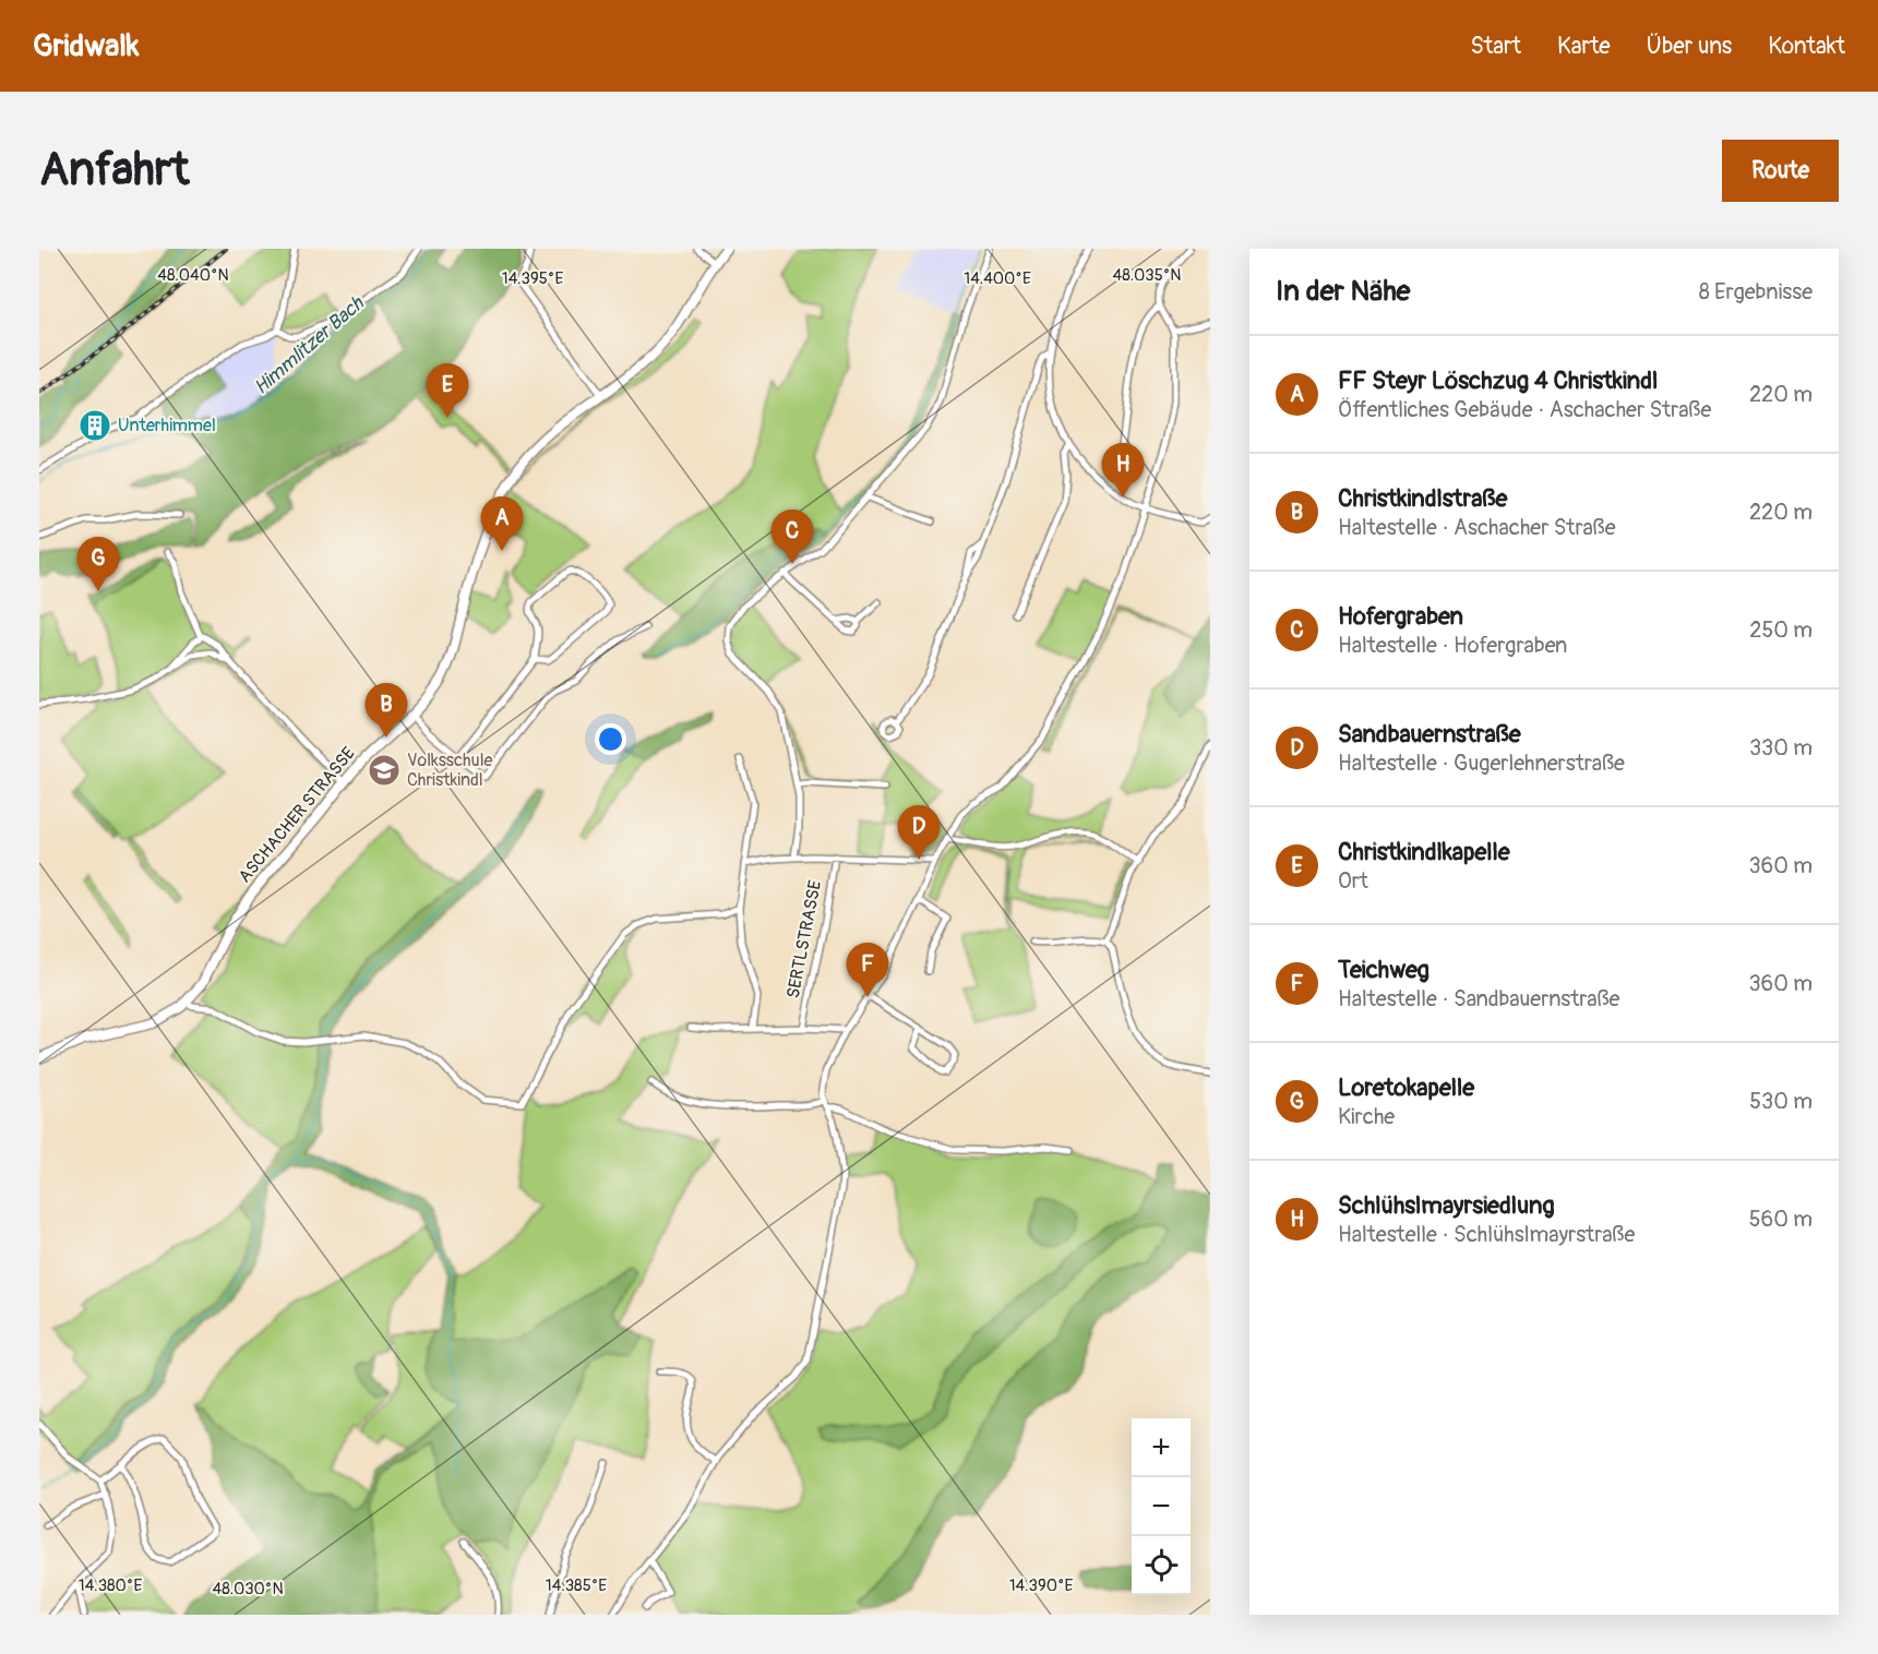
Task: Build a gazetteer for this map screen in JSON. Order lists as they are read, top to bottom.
{
  "streets": {
    "street": ["ASCHACHER STRASSE", "SERTLSTRASSE"]
  },
  "water": ["Himmlitzer Bach"],
  "places": {
    "building": ["Unterhimmel"],
    "school or university": ["Volksschule Christkindl"]
  },
  "page": {
    "header": "Gridwalk",
    "nav": [
      "Start",
      "Karte",
      "Über uns",
      "Kontakt"
    ],
    "buttons": "Route",
    "title": "Anfahrt",
    "heading": ["In der Nähe", "8 Ergebnisse"],
    "list": [
      {
        "mark": "A",
        "name": "FF Steyr Löschzug 4 Christkindl",
        "note": "Öffentliches Gebäude · Aschacher Straße",
        "value": "220 m"
      },
      {
        "mark": "B",
        "name": "Christkindlstraße",
        "note": "Haltestelle · Aschacher Straße",
        "value": "220 m"
      },
      {
        "mark": "C",
        "name": "Hofergraben",
        "note": "Haltestelle · Hofergraben",
        "value": "250 m"
      },
      {
        "mark": "D",
        "name": "Sandbauernstraße",
        "note": "Haltestelle · Gugerlehnerstraße",
        "value": "330 m"
      },
      {
        "mark": "E",
        "name": "Christkindlkapelle",
        "note": "Ort",
        "value": "360 m"
      },
      {
        "mark": "F",
        "name": "Teichweg",
        "note": "Haltestelle · Sandbauernstraße",
        "value": "360 m"
      },
      {
        "mark": "G",
        "name": "Loretokapelle",
        "note": "Kirche",
        "value": "530 m"
      },
      {
        "mark": "H",
        "name": "Schlühslmayrsiedlung",
        "note": "Haltestelle · Schlühslmayrstraße",
        "value": "560 m"
      }
    ],
    "pins": [
      "E",
      "H",
      "A",
      "C",
      "G",
      "B",
      "D",
      "F"
    ],
    "map_buttons": ["+", "−"]
  },
  "coordinates": [
    "48.040°N",
    "48.035°N",
    "14.395°E",
    "14.400°E",
    "14.380°E",
    "14.385°E",
    "14.390°E",
    "48.030°N"
  ]
}
